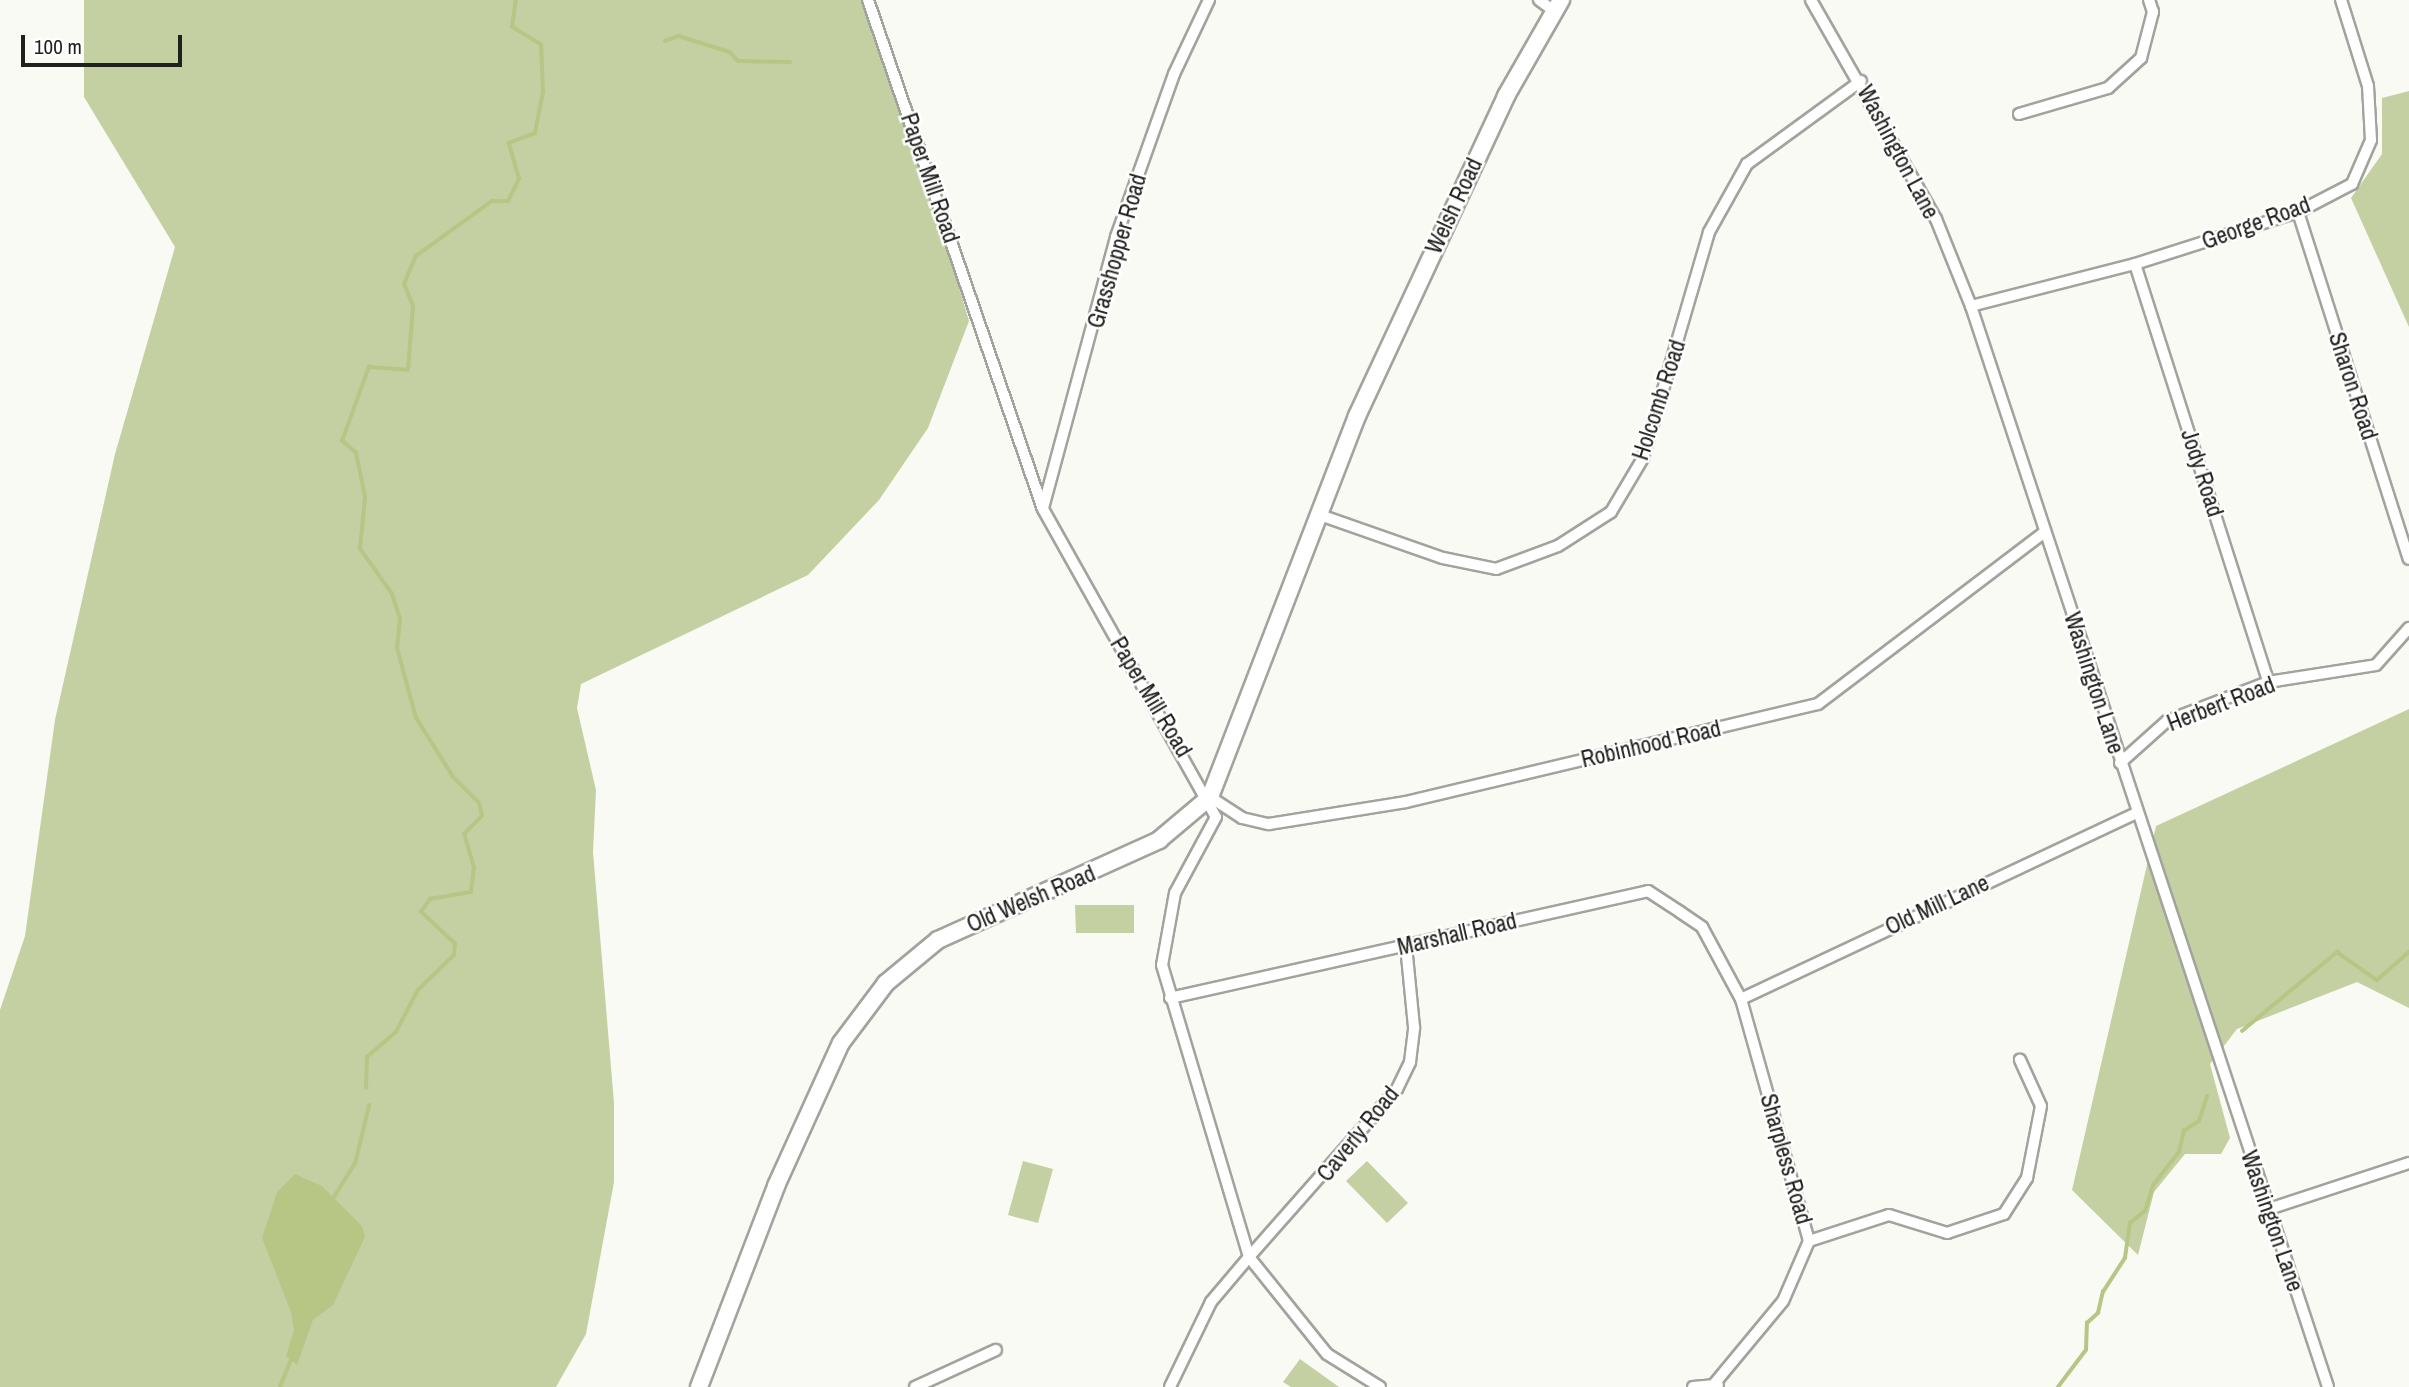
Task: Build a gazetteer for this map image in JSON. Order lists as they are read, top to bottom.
{
  "streets": {
    "main road": ["Welsh Road", "Old Welsh Road"],
    "street": [
      "Washington Lane",
      "Paper Mill Road",
      "George Road",
      "Grasshopper Road",
      "Sharon Road",
      "Holcomb Road",
      "Jody Road",
      "Herbert Road",
      "Robinhood Road",
      "Old Mill Lane",
      "Marshall Road",
      "Caverly Road",
      "Sharpless Road"
    ]
  },
  "crossings": [
    ["Washington Lane", "George Road"],
    ["Washington Lane", "Holcomb Road"],
    ["Washington Lane", "Herbert Road"],
    ["Washington Lane", "Robinhood Road"],
    ["Washington Lane", "Old Mill Lane"],
    ["Paper Mill Road", "Grasshopper Road"],
    ["Paper Mill Road", "Robinhood Road"],
    ["Paper Mill Road", "Old Welsh Road"],
    ["Welsh Road", "Old Welsh Road"],
    ["George Road", "Sharon Road"],
    ["George Road", "Jody Road"],
    ["Holcomb Road", "Old Welsh Road"],
    ["Jody Road", "Herbert Road"],
    ["Robinhood Road", "Old Welsh Road"],
    ["Old Mill Lane", "Sharpless Road"],
    ["Marshall Road", "Caverly Road"],
    ["Marshall Road", "Sharpless Road"]
  ],
  "scale_bar": "100 m"
}
